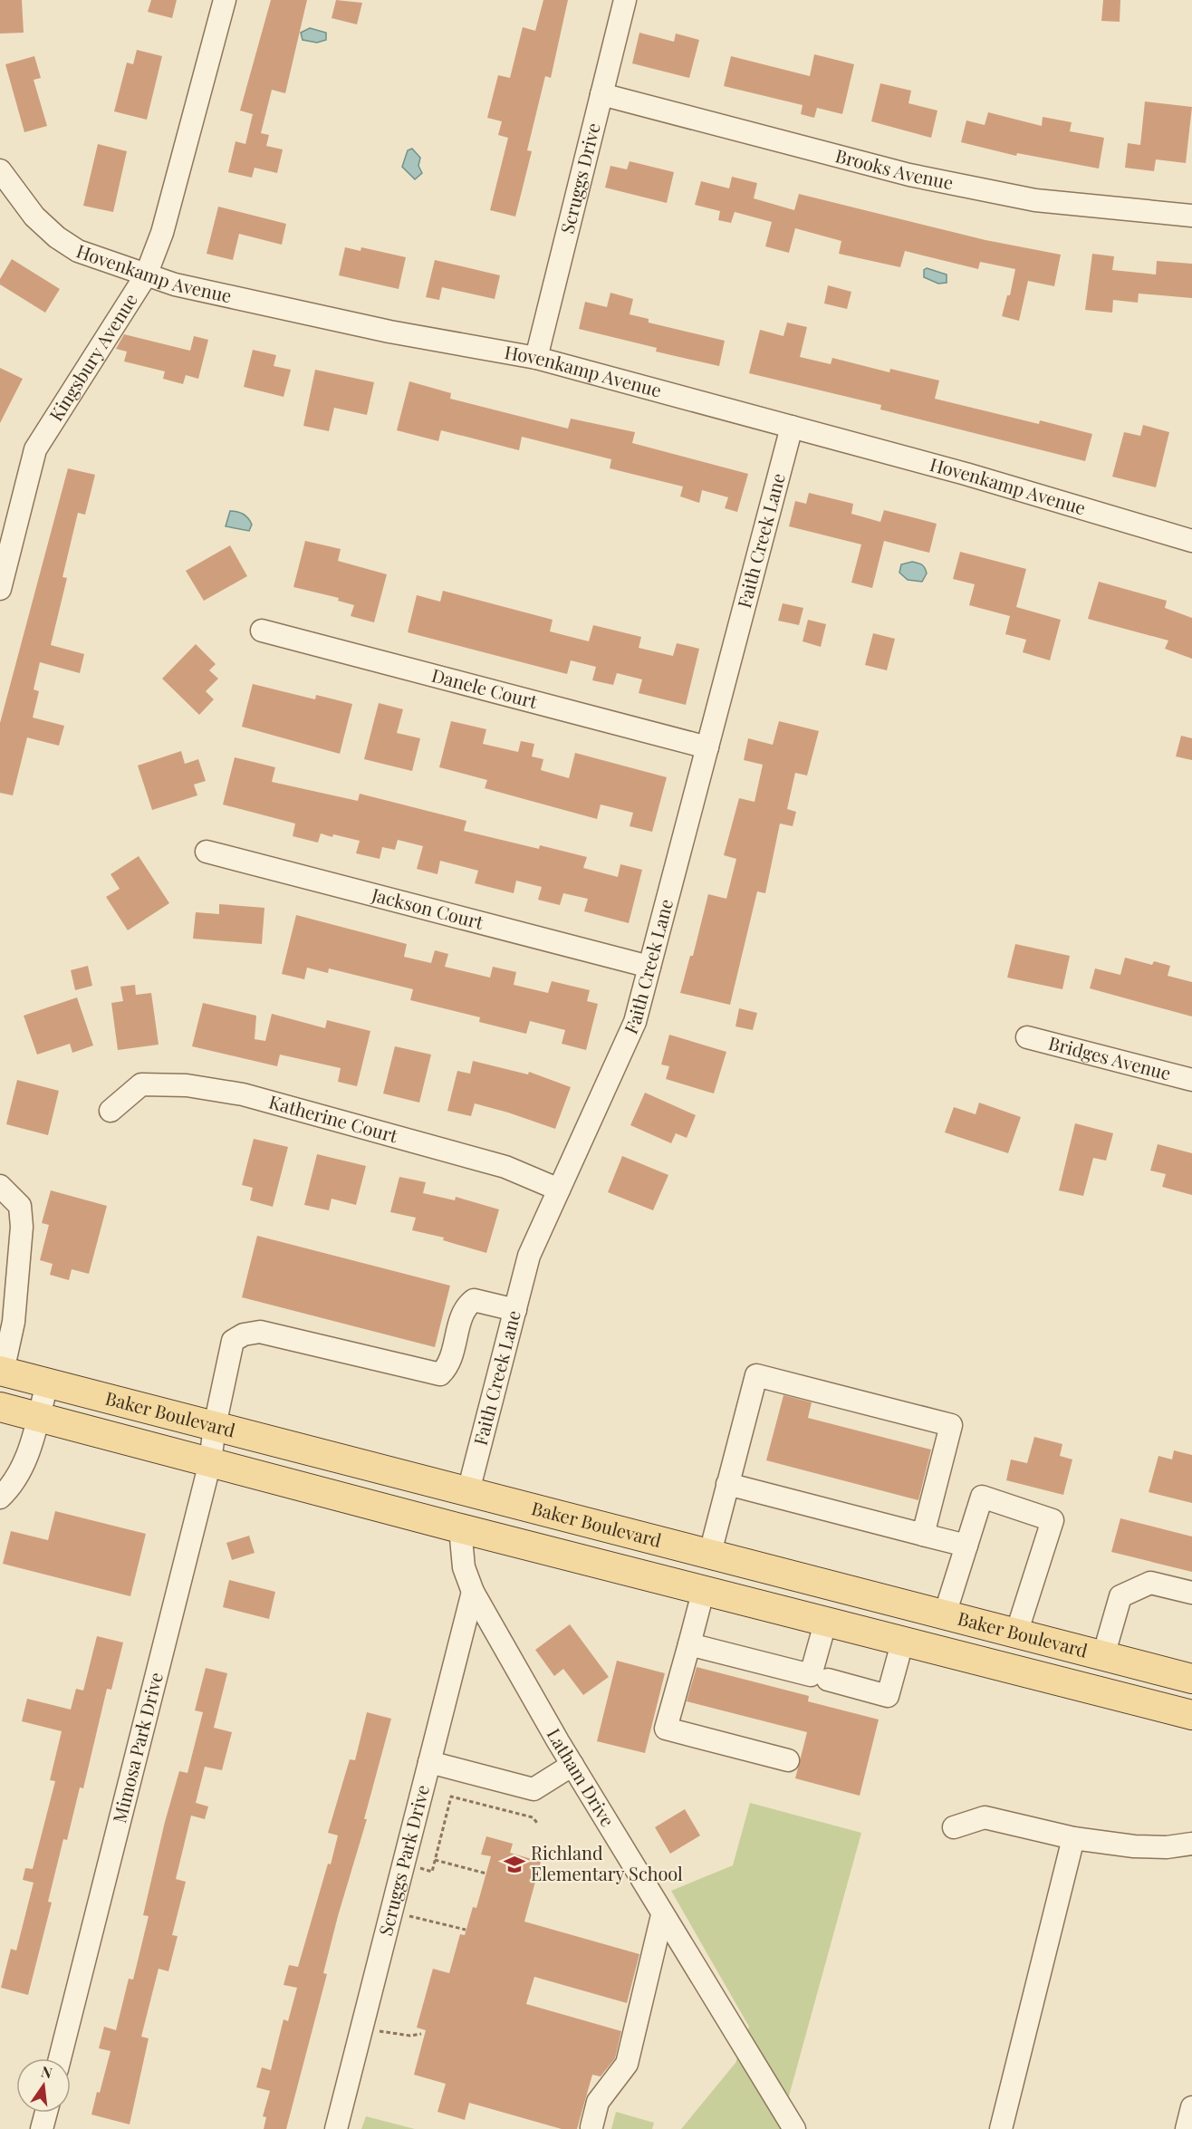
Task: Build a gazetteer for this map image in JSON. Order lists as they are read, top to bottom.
{
  "streets": {
    "main road": ["Baker Boulevard"],
    "street": [
      "Brooks Avenue",
      "Scruggs Drive",
      "Hovenkamp Avenue",
      "Kingsbury Avenue",
      "Faith Creek Lane",
      "Danele Court",
      "Jackson Court",
      "Bridges Avenue",
      "Katherine Court",
      "Mimosa Park Drive",
      "Latham Drive",
      "Scruggs Park Drive"
    ]
  },
  "crossings": [
    ["Brooks Avenue", "Scruggs Drive"],
    ["Scruggs Drive", "Hovenkamp Avenue"],
    ["Hovenkamp Avenue", "Kingsbury Avenue"],
    ["Hovenkamp Avenue", "Faith Creek Lane"],
    ["Faith Creek Lane", "Danele Court"],
    ["Faith Creek Lane", "Jackson Court"],
    ["Faith Creek Lane", "Katherine Court"],
    ["Faith Creek Lane", "Baker Boulevard"],
    ["Faith Creek Lane", "Mimosa Park Drive"],
    ["Baker Boulevard", "Mimosa Park Drive"],
    ["Baker Boulevard", "Latham Drive"],
    ["Latham Drive", "Scruggs Park Drive"]
  ],
  "places": {
    "school or university": ["Richland Elementary School"]
  },
  "north": "top"
}
